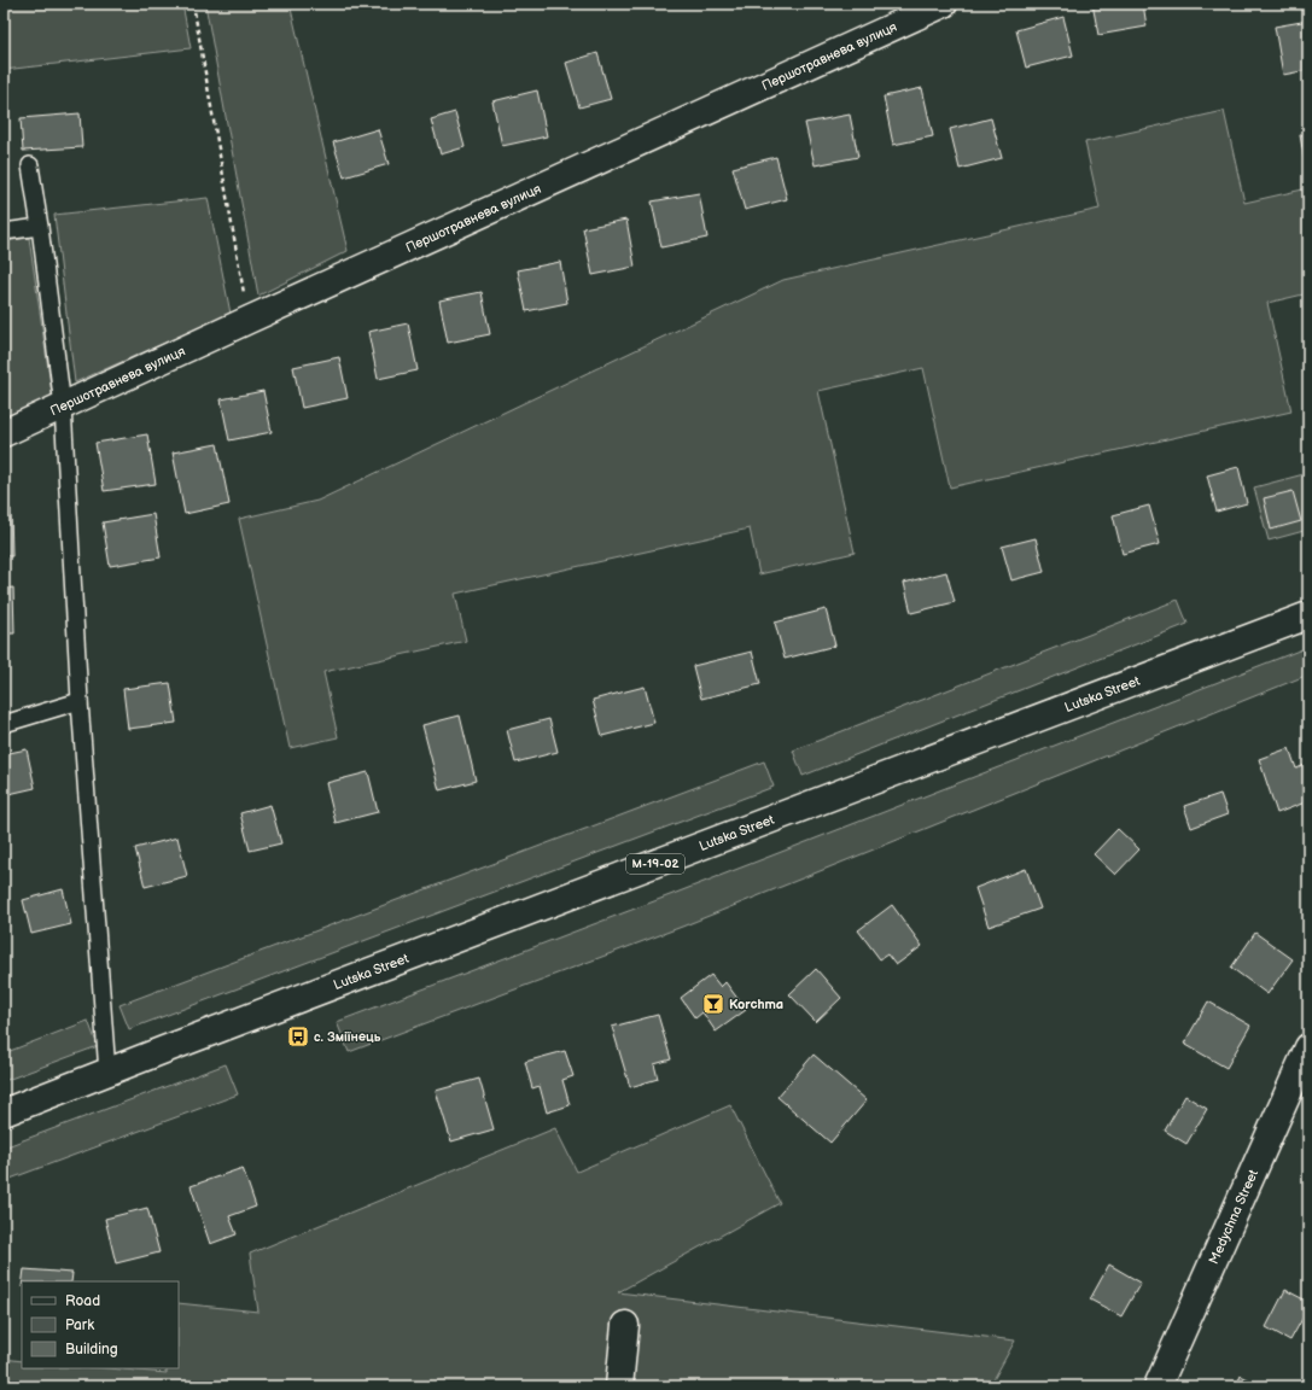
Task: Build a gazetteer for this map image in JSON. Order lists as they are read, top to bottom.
{
  "streets": {
    "street": [
      "Першотравнева вулиця",
      "Lutska Street",
      "М-19-02",
      "Medychna Street"
    ]
  },
  "places": {
    "bar": ["Korchma"],
    "bus stop": ["с. Зміїнець"]
  },
  "legend": ["Road", "Park", "Building"]
}
